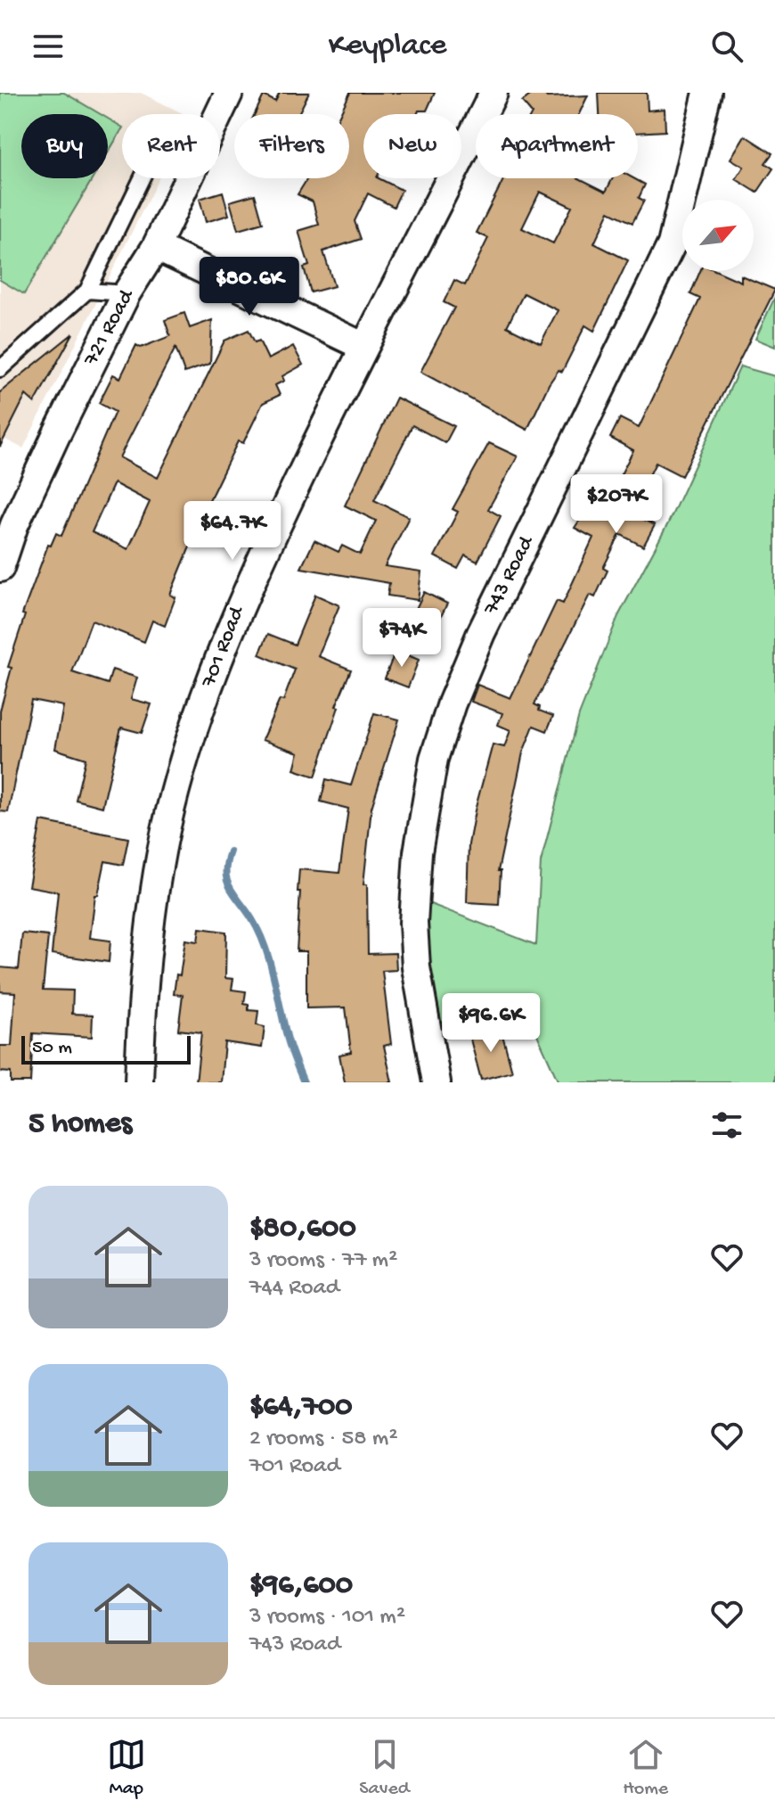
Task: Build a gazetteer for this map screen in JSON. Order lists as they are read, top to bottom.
{
  "streets": {
    "street": ["721 Road", "743 Road", "701 Road"]
  },
  "scale_bar": "50 m",
  "north": "top right",
  "page": {
    "header": "Keyplace",
    "chip": [
      "Buy",
      "Rent",
      "Filters",
      "New",
      "Apartment"
    ],
    "price": [
      "$80.6K",
      "$207K",
      "$64.7K",
      "$74K",
      "$96.6K"
    ],
    "scale": "50 m",
    "heading": "5 homes",
    "list": [
      {
        "name": "$80,600",
        "note": "3 rooms · 77 m² · 744 Road"
      },
      {
        "name": "$64,700",
        "note": "2 rooms · 58 m² · 701 Road"
      },
      {
        "name": "$96,600",
        "note": "3 rooms · 101 m² · 743 Road"
      }
    ],
    "tabs": ["Map", "Saved", "Home"]
  }
}
